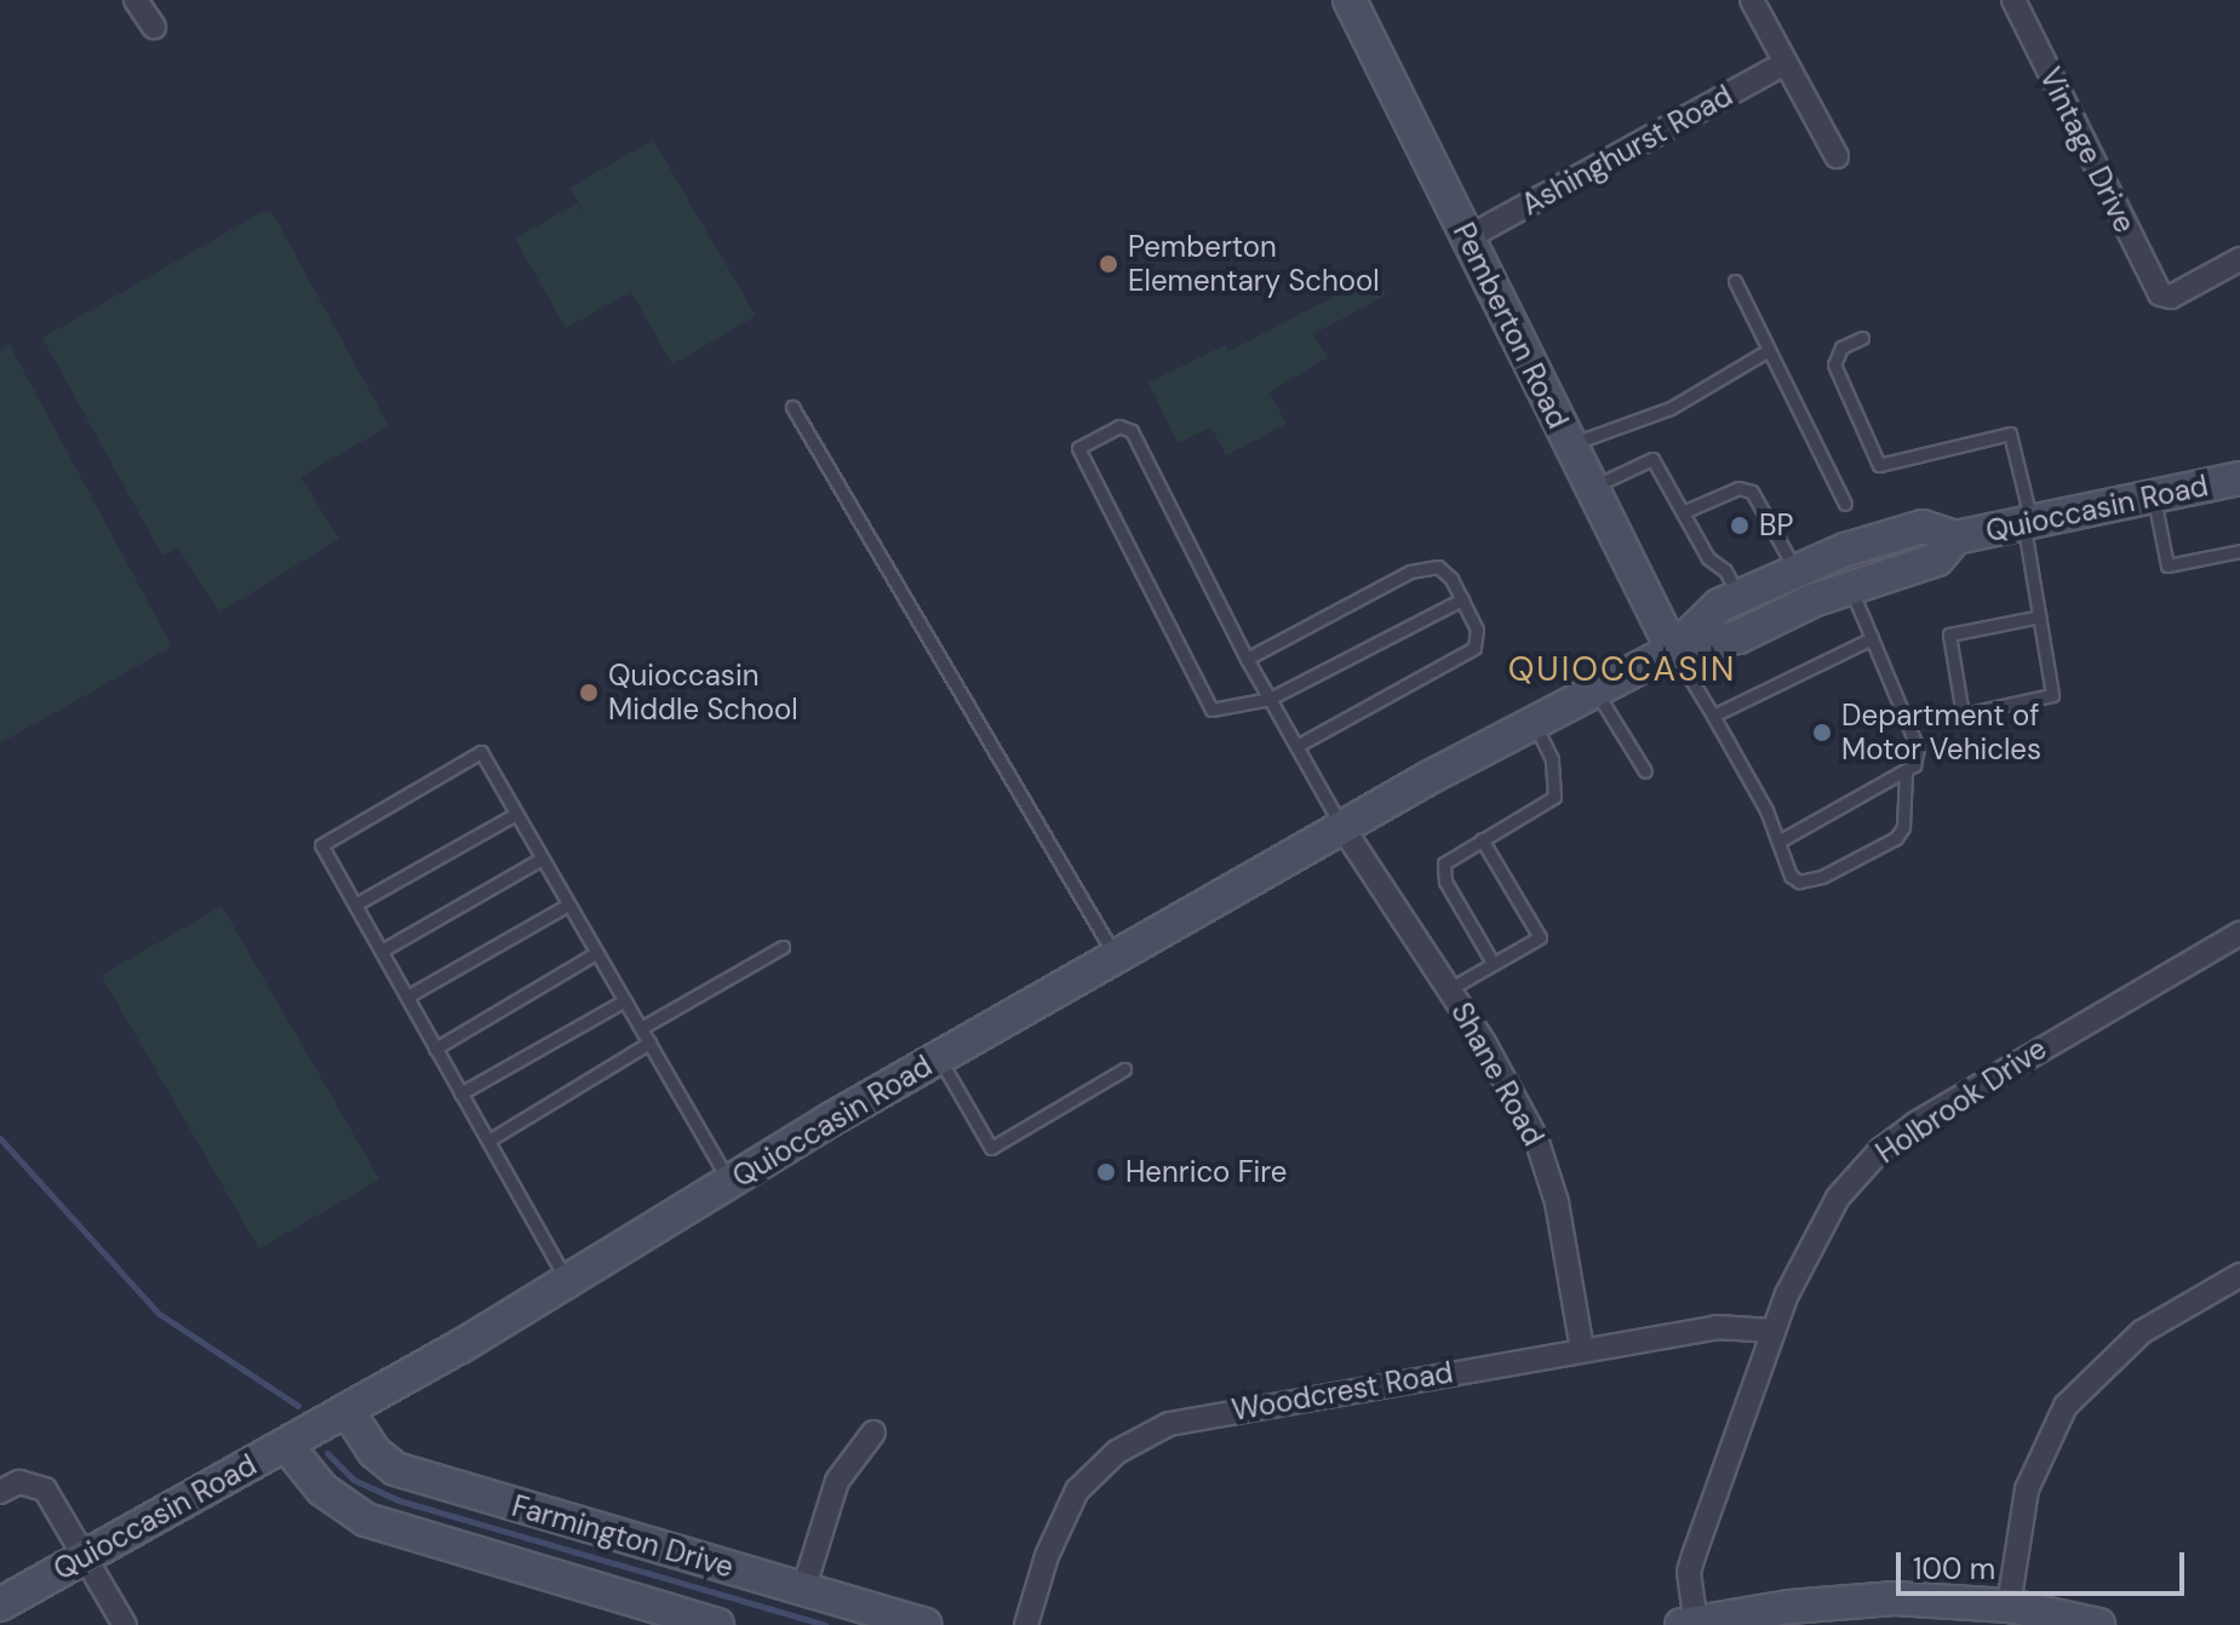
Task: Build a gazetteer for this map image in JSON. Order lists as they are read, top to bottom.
{
  "streets": {
    "main road": ["Pemberton Road", "Quioccasin Road", "Farmington Drive"],
    "street": [
      "Ashinghurst Road",
      "Vintage Drive",
      "Shane Road",
      "Holbrook Drive",
      "Woodcrest Road"
    ]
  },
  "crossings": [
    ["Ashinghurst Road", "Pemberton Road"],
    ["Pemberton Road", "Quioccasin Road"],
    ["Quioccasin Road", "Shane Road"],
    ["Quioccasin Road", "Farmington Drive"],
    ["Shane Road", "Woodcrest Road"],
    ["Holbrook Drive", "Woodcrest Road"]
  ],
  "districts": ["QUIOCCASIN"],
  "places": [
    "Pemberton Elementary School",
    "BP",
    "Quioccasin Middle School",
    "Department of Motor Vehicles",
    "Henrico Fire"
  ],
  "scale_bar": "100 m"
}
